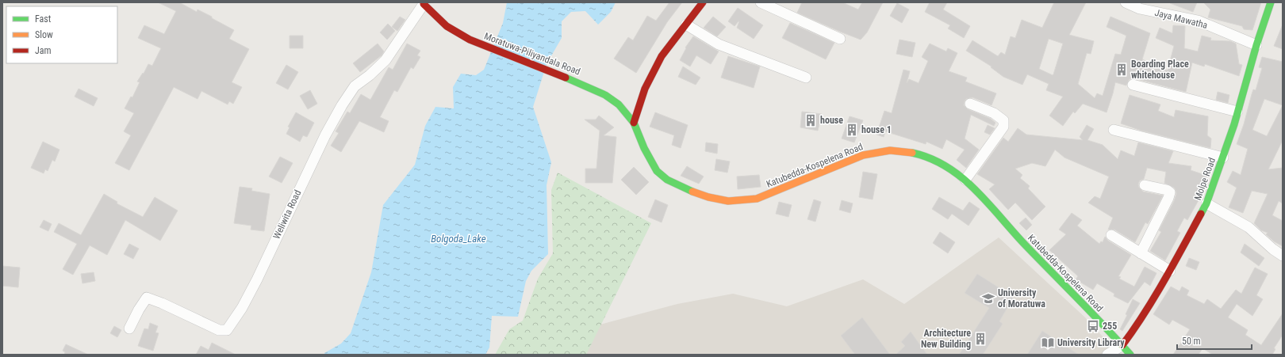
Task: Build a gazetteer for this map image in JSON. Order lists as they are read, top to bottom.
{
  "streets": {
    "main road": ["Moratuwa-Piliyandala Road", "Katubedda-Kospelena Road", "Molpe Road"],
    "street": ["Jaya Mawatha", "Weliwita Road"]
  },
  "crossings": [
    ["Jaya Mawatha", "Molpe Road"],
    ["Moratuwa-Piliyandala Road", "Katubedda-Kospelena Road"],
    ["Moratuwa-Piliyandala Road", "Weliwita Road"],
    ["Katubedda-Kospelena Road", "Molpe Road"]
  ],
  "water": ["Bolgoda_Lake"],
  "places": {
    "building": [
      "Boarding Place whitehouse",
      "house",
      "house 1",
      "Architecture New Building"
    ],
    "school or university": ["University of Moratuwa"],
    "bus stop": ["255"],
    "library": ["University Library"]
  },
  "legend": ["Fast", "Slow", "Jam"],
  "scale_bar": "50 m"
}
